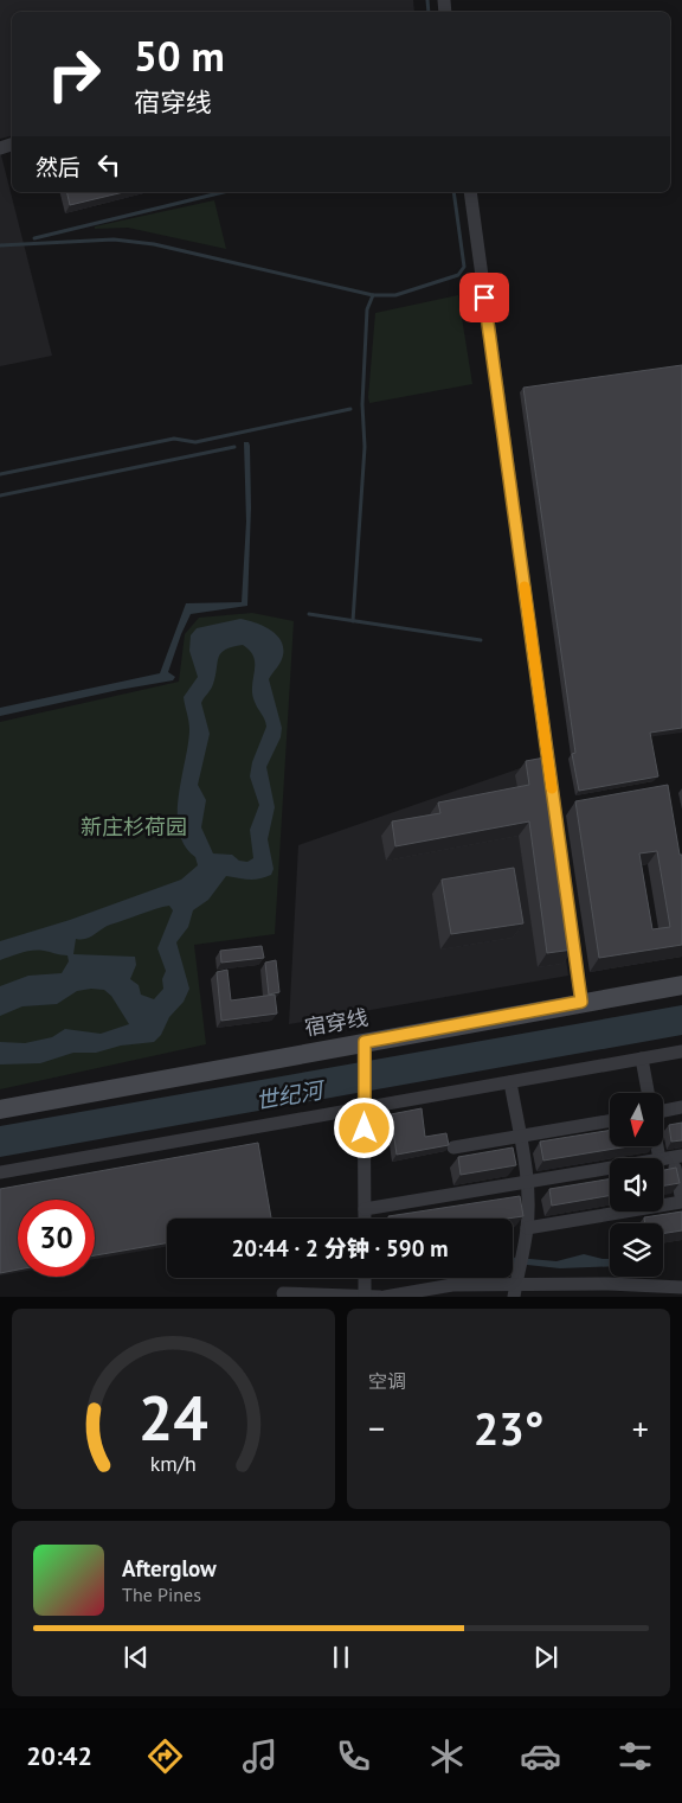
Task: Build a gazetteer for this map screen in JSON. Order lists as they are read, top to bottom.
{
  "streets": {
    "main road": ["宿穿线"]
  },
  "water": ["世纪河"],
  "parks": ["新庄杉荷园"],
  "north": "bottom",
  "page": {
    "turn": ["50 m", "宿穿线"],
    "then": "然后",
    "limit": "30",
    "trip": "20:44 · 2 分钟 · 590 m",
    "tile": "空调",
    "heat": ["−", "23°", "+"],
    "song": ["Afterglow", "The Pines"],
    "tabs": "20:42",
    "gauge": ["24", "km/h"]
  }
}
